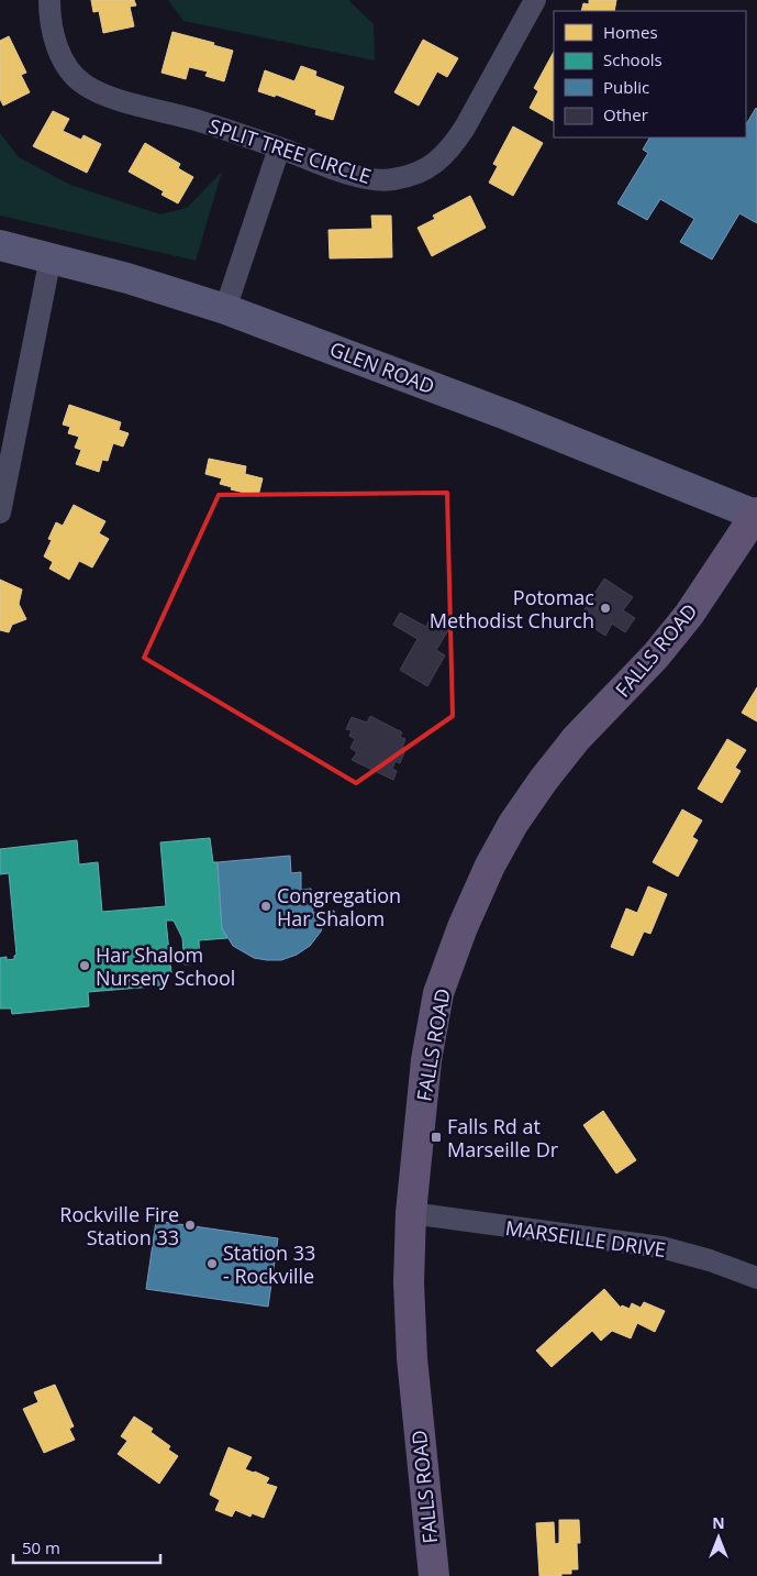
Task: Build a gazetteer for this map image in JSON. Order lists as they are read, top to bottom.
{
  "streets": {
    "main road": ["GLEN ROAD", "FALLS ROAD"],
    "street": ["SPLIT TREE CIRCLE", "MARSEILLE DRIVE"]
  },
  "crossings": [
    ["GLEN ROAD", "FALLS ROAD"],
    ["FALLS ROAD", "MARSEILLE DRIVE"]
  ],
  "places": {
    "other": [
      "Potomac Methodist Church",
      "Congregation Har Shalom",
      "Har Shalom Nursery School",
      "Rockville Fire Station 33",
      "Station 33 - Rockville"
    ],
    "transit": ["Falls Rd at Marseille Dr"]
  },
  "legend": [
    "Homes",
    "Schools",
    "Public",
    "Other"
  ],
  "scale_bar": "50 m",
  "north": "top"
}
